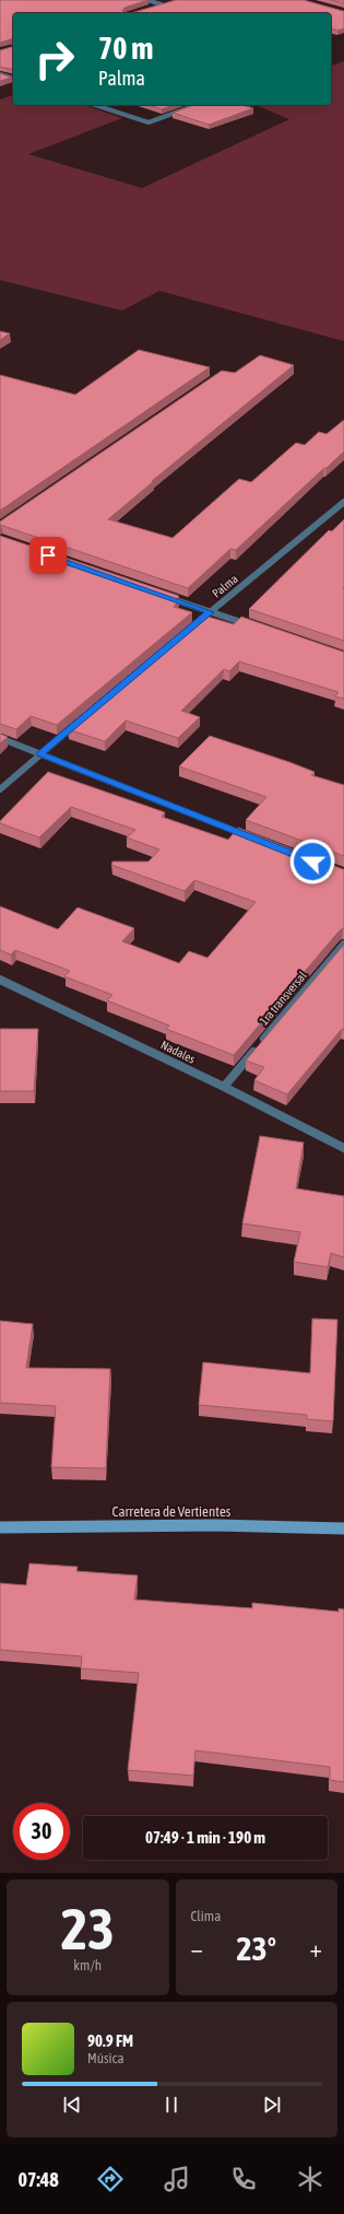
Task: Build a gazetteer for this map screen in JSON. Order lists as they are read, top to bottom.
{
  "streets": {
    "main road": ["Carretera de Vertientes"],
    "street": ["Palma", "1ra transversal", "Nadales"]
  },
  "crossings": [
    ["1ra transversal", "Nadales"]
  ],
  "page": {
    "turn": ["70 m", "Palma"],
    "limit": "30",
    "trip": "07:49 · 1 min · 190 m",
    "tile": [
      ["23", "km/h"],
      "Clima"
    ],
    "heat": ["−", "23°", "+"],
    "song": ["90.9 FM", "Música"],
    "tabs": "07:48"
  }
}
